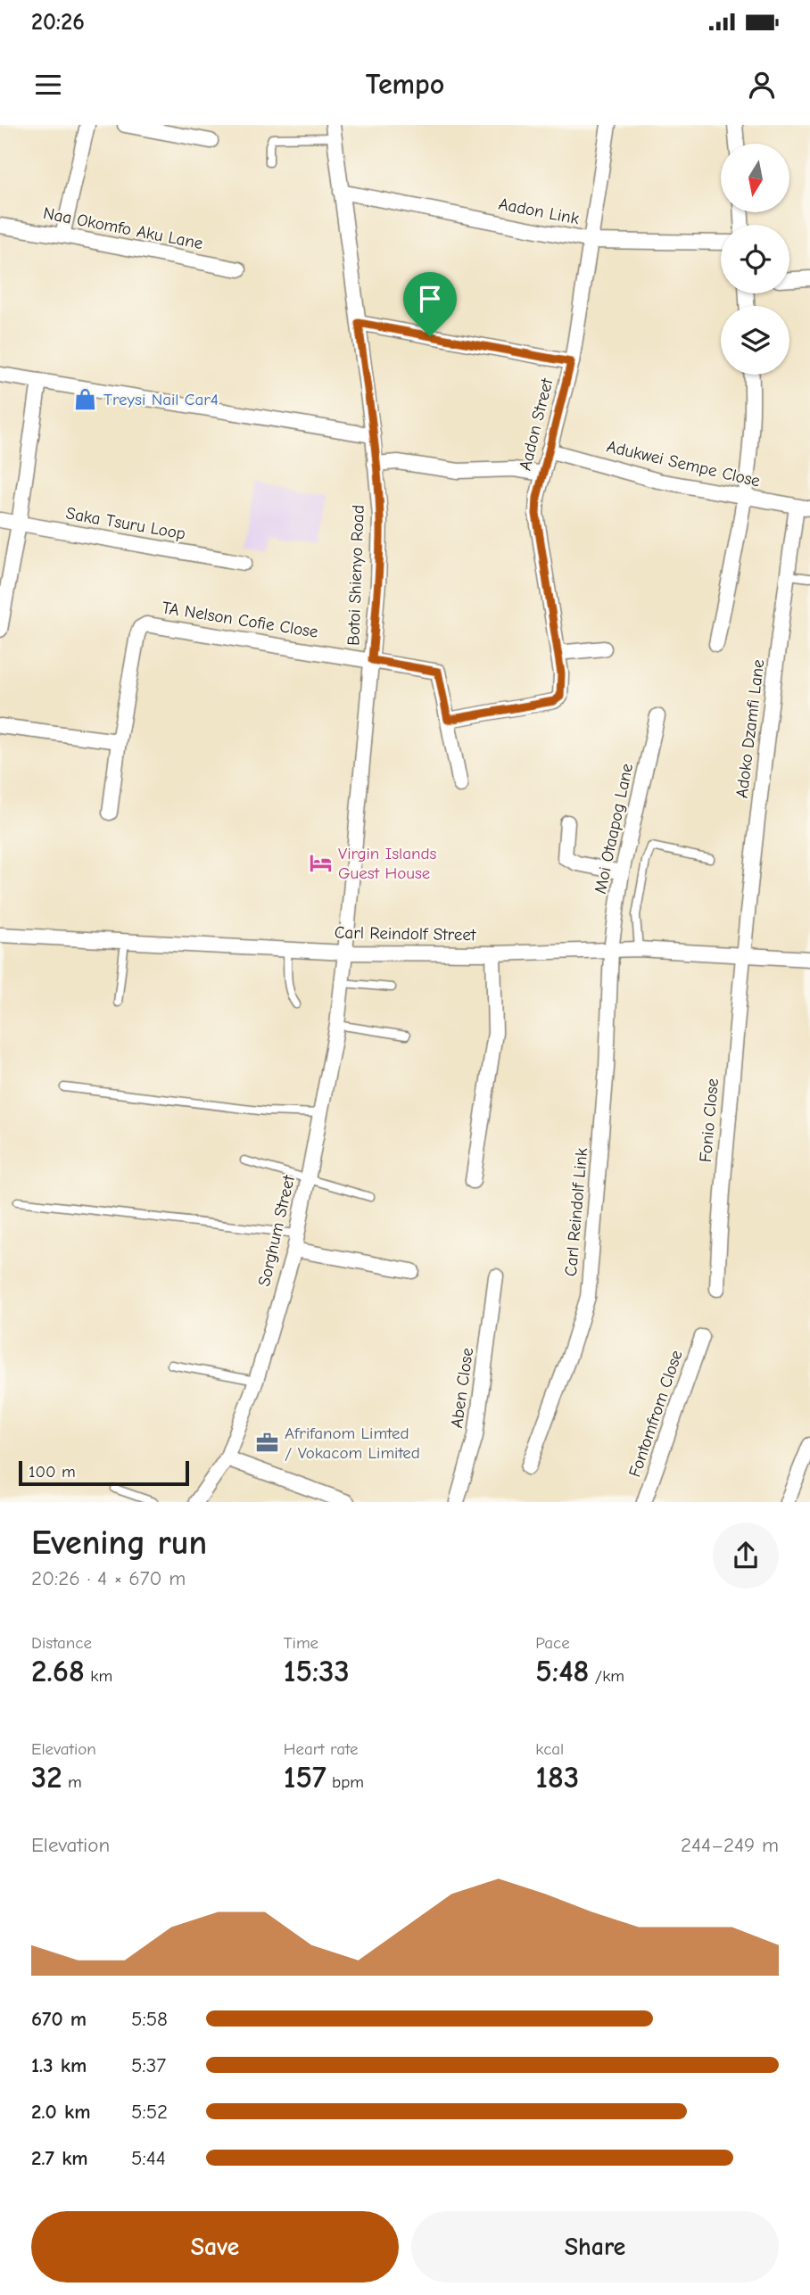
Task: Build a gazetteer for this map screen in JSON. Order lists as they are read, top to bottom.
{
  "streets": {
    "street": [
      "Aadon Link",
      "Naa Okomfo Aku Lane",
      "Aadon Street",
      "Adukwei Sempe Close",
      "Saka Tsuru Loop",
      "Botoi Shienyo Road",
      "TA Nelson Cofie Close",
      "Adoko Dzamfi Lane",
      "Moi Otaapog Lane",
      "Carl Reindolf Street",
      "Fonio Close",
      "Carl Reindolf Link",
      "Sorghum Street",
      "Aben Close",
      "Fontomfrom Close"
    ]
  },
  "crossings": [
    ["Aadon Link", "Aadon Street"],
    ["Aadon Link", "Botoi Shienyo Road"],
    ["Aadon Street", "Adukwei Sempe Close"],
    ["Adukwei Sempe Close", "Adoko Dzamfi Lane"],
    ["Botoi Shienyo Road", "TA Nelson Cofie Close"],
    ["Botoi Shienyo Road", "Carl Reindolf Street"],
    ["Botoi Shienyo Road", "Sorghum Street"],
    ["Adoko Dzamfi Lane", "Carl Reindolf Street"],
    ["Adoko Dzamfi Lane", "Fonio Close"],
    ["Moi Otaapog Lane", "Carl Reindolf Street"],
    ["Moi Otaapog Lane", "Carl Reindolf Link"],
    ["Carl Reindolf Street", "Fonio Close"],
    ["Carl Reindolf Street", "Carl Reindolf Link"],
    ["Carl Reindolf Street", "Sorghum Street"]
  ],
  "places": {
    "shop": ["Treysi Nail Car4"],
    "hotel": ["Virgin Islands Guest House"],
    "office": ["Afrifanom Limted / Vokacom Limited"]
  },
  "scale_bar": "100 m",
  "north": "bottom",
  "page": {
    "status": "20:26",
    "header": "Tempo",
    "scale": "100 m",
    "heading": ["Evening run", "20:26 · 4 × 670 m"],
    "stats": [
      ["Distance", "2.68 km"],
      ["Time", "15:33"],
      ["Pace", "5:48 /km"],
      ["Elevation", "32 m"],
      ["Heart rate", "157 bpm"],
      ["kcal", "183"]
    ],
    "chart": ["Elevation", "244–249 m"],
    "list": [
      {
        "name": "670 m",
        "note": "5:58"
      },
      {
        "name": "1.3 km",
        "note": "5:37"
      },
      {
        "name": "2.0 km",
        "note": "5:52"
      },
      {
        "name": "2.7 km",
        "note": "5:44"
      }
    ],
    "buttons": ["Save", "Share"]
  }
}
